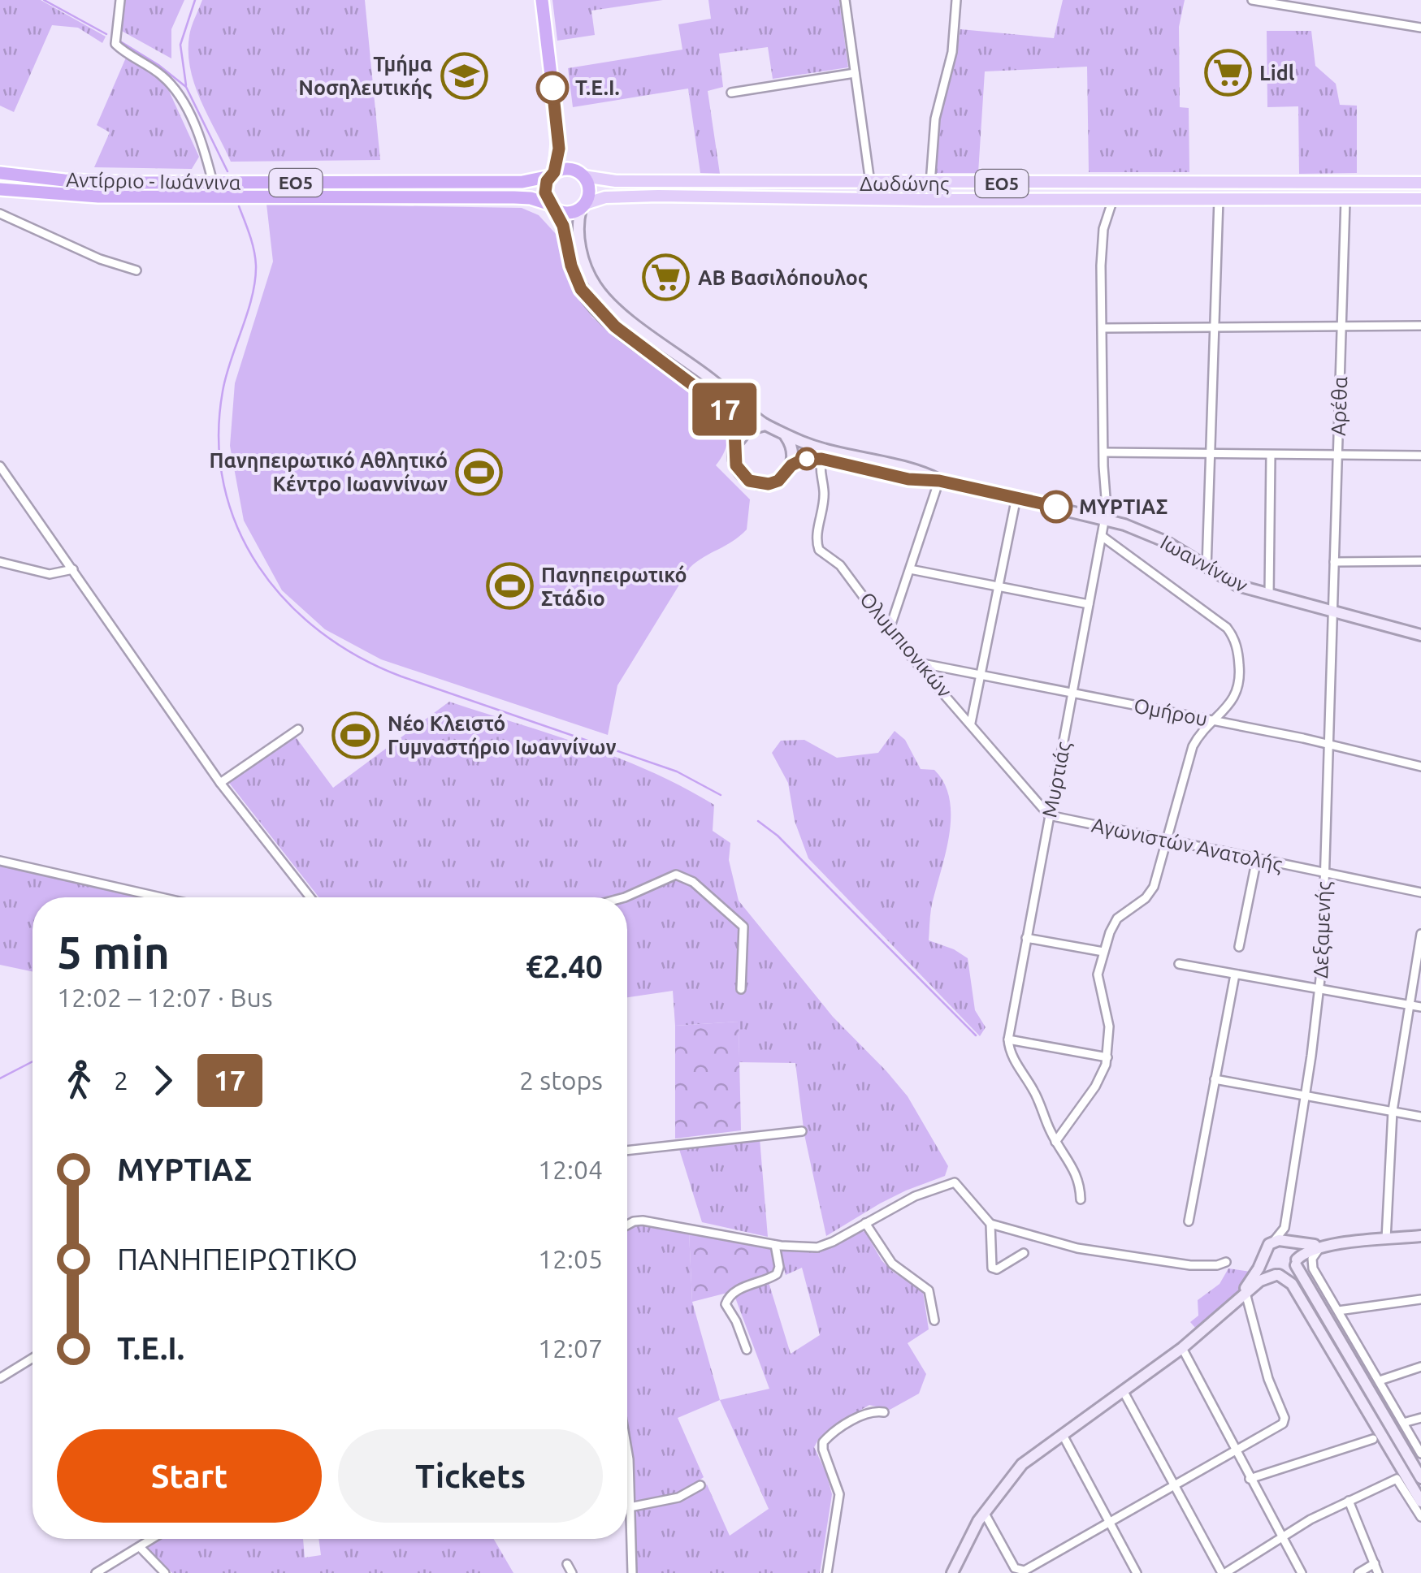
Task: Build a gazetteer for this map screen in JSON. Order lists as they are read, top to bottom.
{
  "streets": {
    "highway": ["Αντίρριο - Ιωάννινα", "ΕΟ5"],
    "main road": ["Δωδώνης", "Ιωαννίνων"],
    "street": [
      "Αρέθα",
      "Ολυμπιονικών",
      "Ομήρου",
      "Μυρτιάς",
      "Αγωνιστών Ανατολής",
      "Δεξαμενής"
    ]
  },
  "crossings": [
    ["Αντίρριο - Ιωάννινα", "ΕΟ5"],
    ["Αντίρριο - Ιωάννινα", "Δωδώνης"],
    ["ΕΟ5", "Δωδώνης"],
    ["Δωδώνης", "Αρέθα"],
    ["Δωδώνης", "Μυρτιάς"],
    ["Αρέθα", "Ιωαννίνων"],
    ["Αρέθα", "Δεξαμενής"],
    ["Ιωαννίνων", "Μυρτιάς"],
    ["Ιωαννίνων", "Δεξαμενής"],
    ["Ολυμπιονικών", "Ομήρου"],
    ["Ολυμπιονικών", "Μυρτιάς"],
    ["Ολυμπιονικών", "Αγωνιστών Ανατολής"],
    ["Ομήρου", "Μυρτιάς"],
    ["Ομήρου", "Δεξαμενής"],
    ["Μυρτιάς", "Αγωνιστών Ανατολής"],
    ["Αγωνιστών Ανατολής", "Δεξαμενής"]
  ],
  "places": {
    "supermarket": ["Lidl", "ΑΒ Βασιλόπουλος"],
    "school or university": ["Τμήμα Νοσηλευτικής"],
    "other": ["Τ.Ε.Ι.", "ΜΥΡΤΙΑΣ"],
    "sports": ["Πανηπειρωτικό Αθλητικό Κέντρο Ιωαννίνων", "Πανηπειρωτικό Στάδιο", "Νέο Κλειστό Γυμναστήριο Ιωαννίνων"]
  },
  "lines": ["bus line 17"],
  "page": {
    "on_map": "17",
    "heading": ["5 min", "12:02 – 12:07 · Bus", "€2.40"],
    "legs": ["2", "17", "2 stops"],
    "list": [
      {
        "name": "ΜΥΡΤΙΑΣ",
        "value": "12:04"
      },
      {
        "name": "ΠΑΝΗΠΕΙΡΩΤΙΚΟ",
        "value": "12:05"
      },
      {
        "name": "Τ.Ε.Ι.",
        "value": "12:07"
      }
    ],
    "buttons": ["Start", "Tickets"]
  }
}
